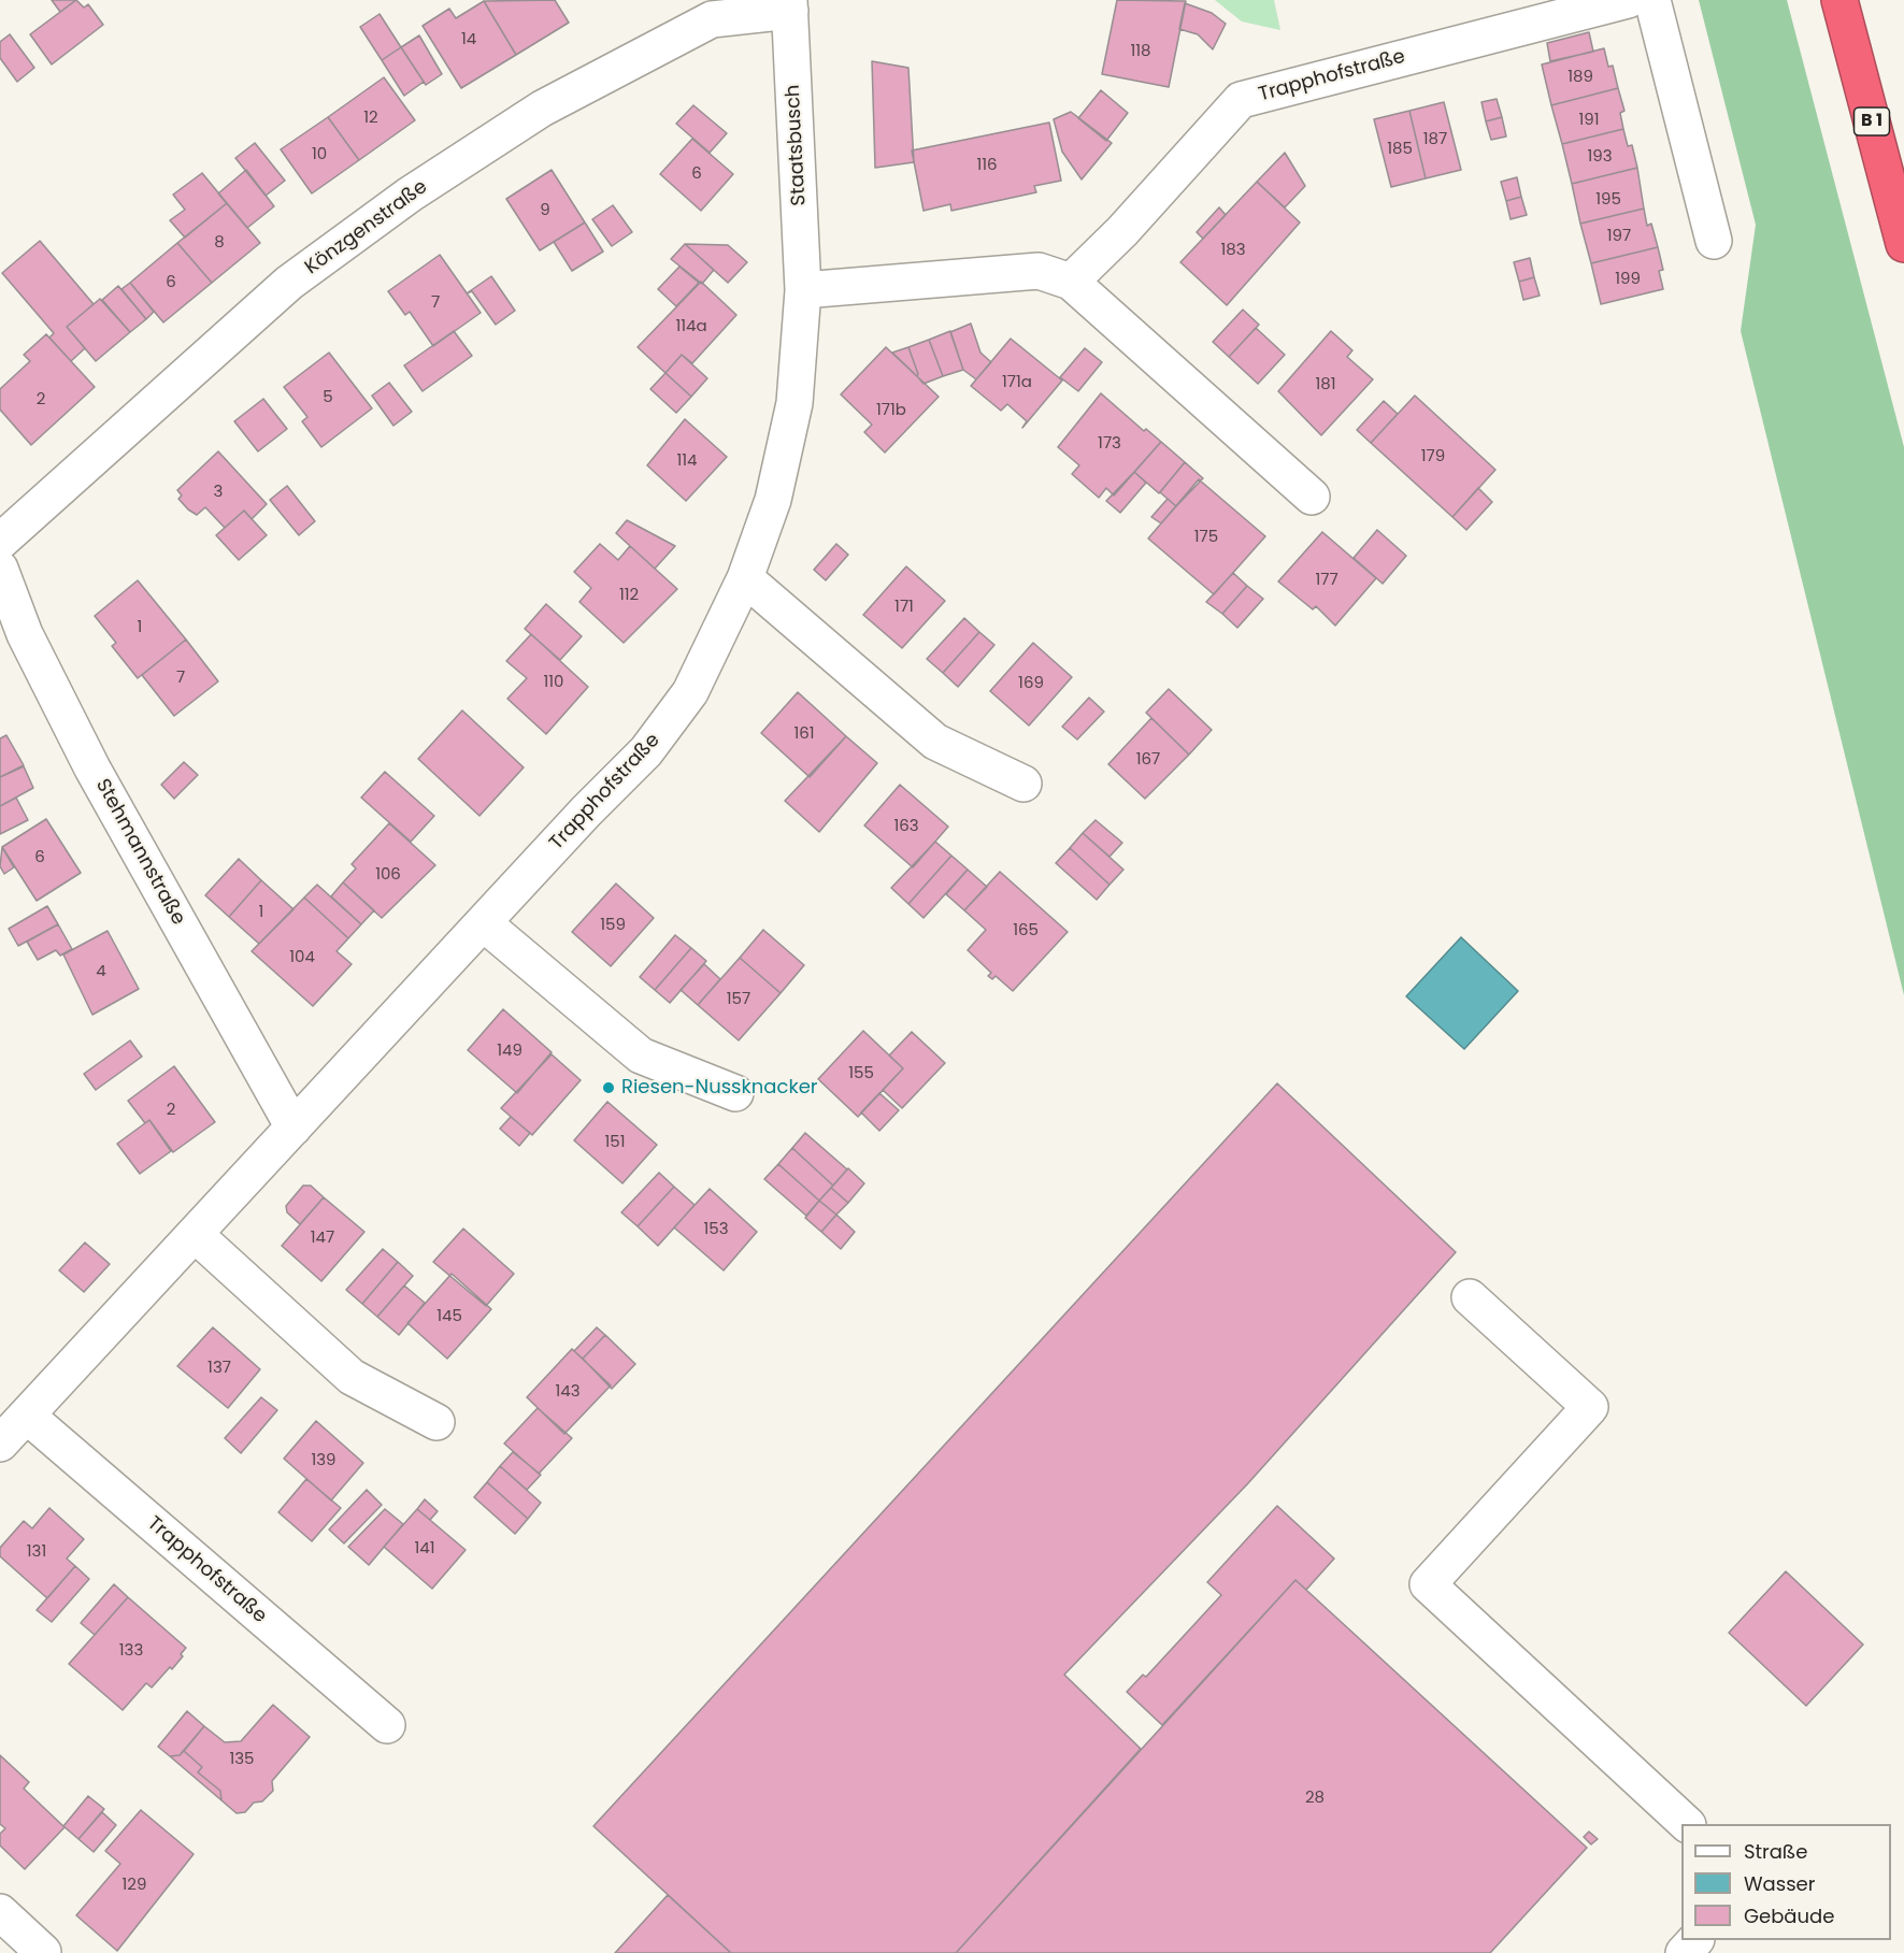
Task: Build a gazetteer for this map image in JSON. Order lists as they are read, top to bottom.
{
  "streets": {
    "highway": ["B 1"],
    "street": [
      "Trapphofstraße",
      "Staatsbusch",
      "Könzgenstraße",
      "Stehmannstraße"
    ]
  },
  "crossings": [
    ["Trapphofstraße", "Staatsbusch"],
    ["Trapphofstraße", "Stehmannstraße"],
    ["Staatsbusch", "Könzgenstraße"]
  ],
  "places": ["Riesen-Nussknacker"],
  "house_numbers": [
    "14",
    "118",
    "189",
    "12",
    "191",
    "187",
    "185",
    "10",
    "193",
    "116",
    "6",
    "195",
    "9",
    "197",
    "8",
    "183",
    "199",
    "6",
    "7",
    "114a",
    "171a",
    "181",
    "5",
    "2",
    "171b",
    "173",
    "179",
    "114",
    "3",
    "175",
    "177",
    "112",
    "171",
    "1",
    "7",
    "110",
    "169",
    "161",
    "167",
    "163",
    "6",
    "106",
    "1",
    "159",
    "165",
    "104",
    "4",
    "157",
    "149",
    "155",
    "2",
    "151",
    "153",
    "147",
    "145",
    "137",
    "143",
    "139",
    "141",
    "131",
    "133",
    "135",
    "28",
    "129"
  ],
  "legend": ["Straße", "Wasser", "Gebäude"]
}
